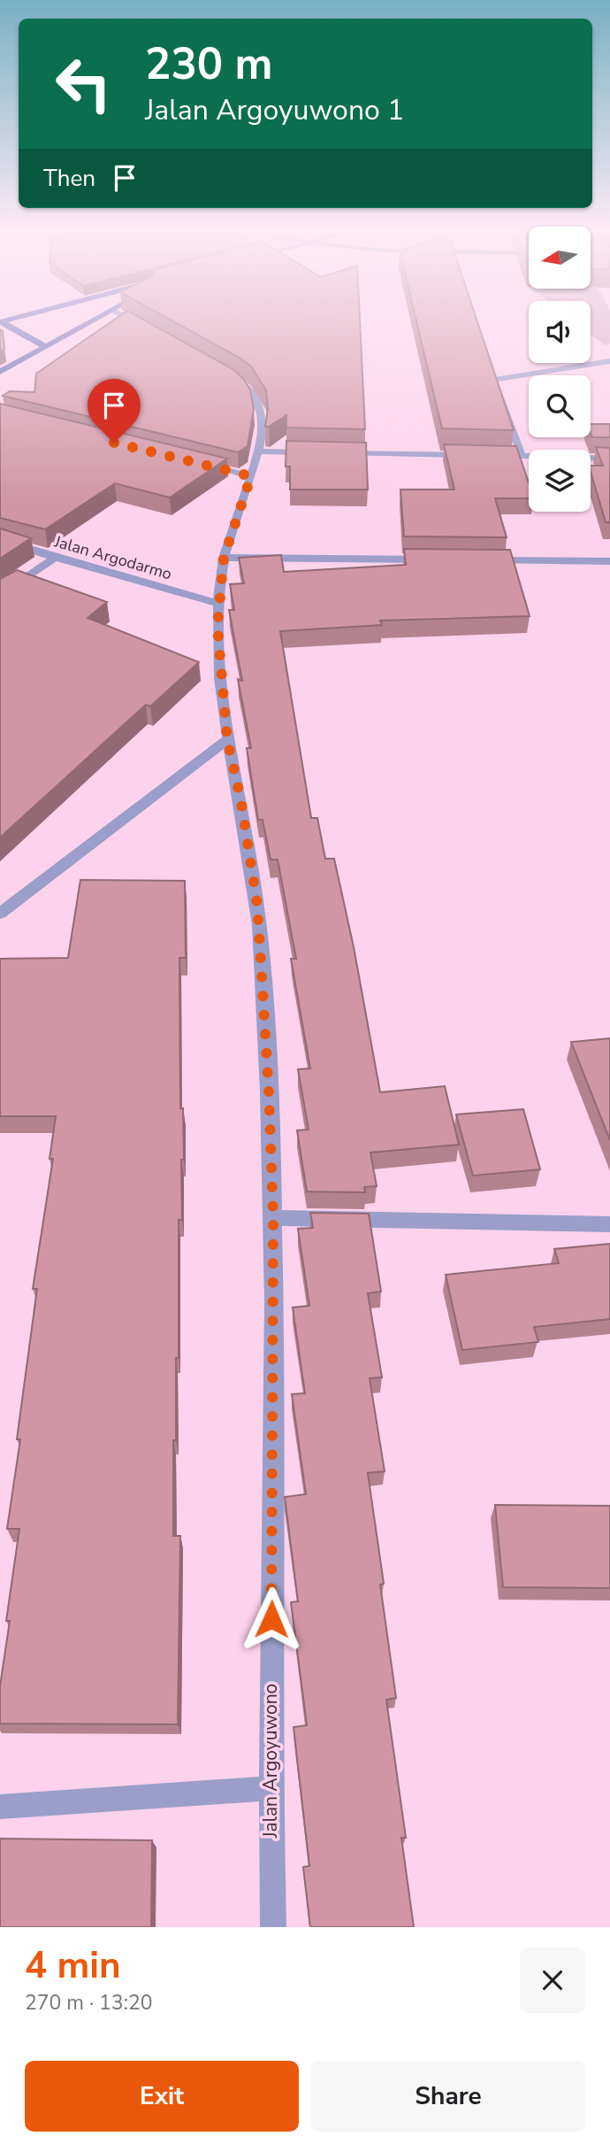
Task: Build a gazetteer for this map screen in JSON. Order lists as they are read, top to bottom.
{
  "streets": {
    "street": ["Jalan Argodarmo", "Jalan Argoyuwono"]
  },
  "crossings": [
    ["Jalan Argodarmo", "Jalan Argoyuwono"]
  ],
  "north": "left",
  "page": {
    "turn": ["230 m", "Jalan Argoyuwono 1"],
    "then": "Then",
    "heading": ["4 min", "270 m · 13:20"],
    "buttons": ["Exit", "Share"]
  }
}
